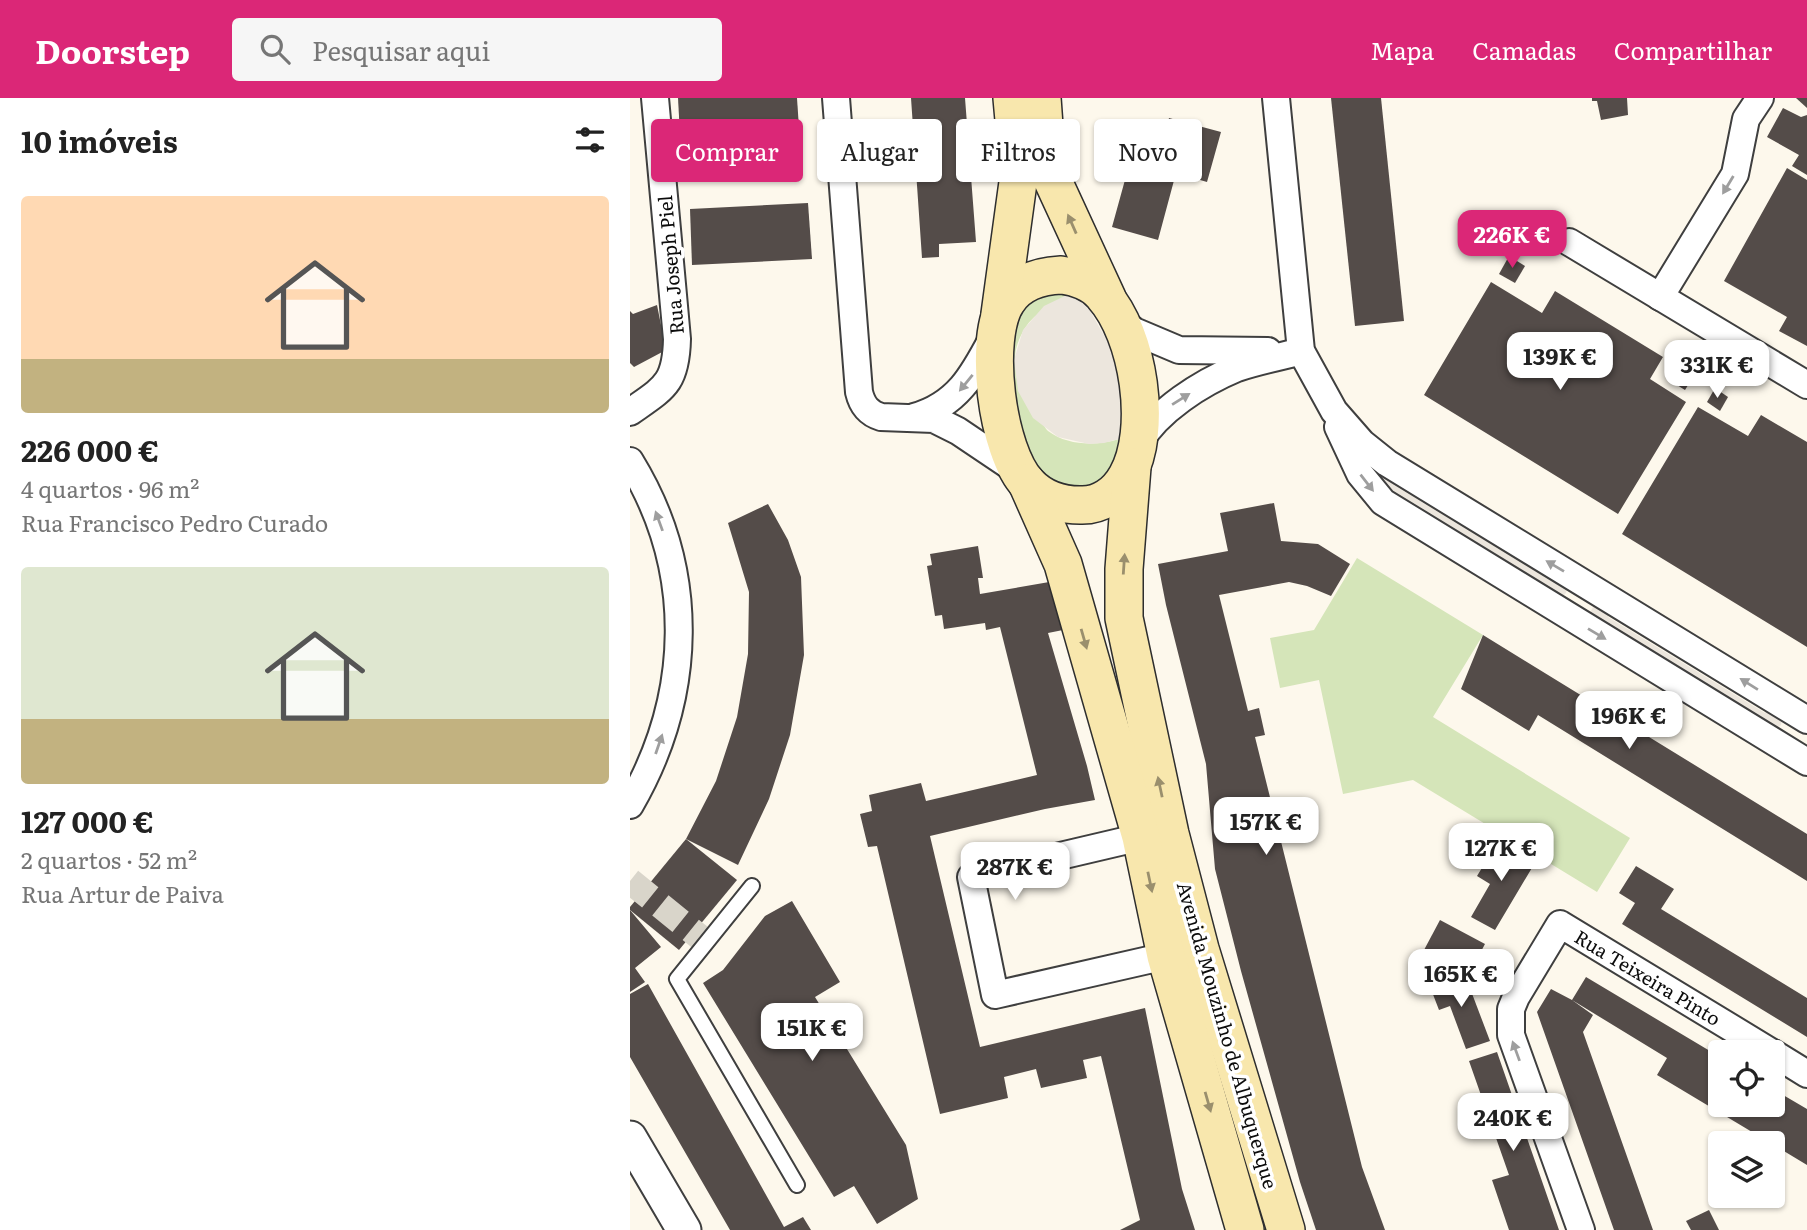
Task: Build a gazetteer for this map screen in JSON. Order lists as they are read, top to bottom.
{
  "streets": {
    "main road": ["Avenida Mouzinho de Albuquerque"],
    "street": ["Rua Joseph Piel", "Rua Teixeira Pinto"]
  },
  "page": {
    "header": "Doorstep",
    "search": "Pesquisar aqui",
    "nav": ["Mapa", "Camadas", "Compartilhar"],
    "heading": "10 imóveis",
    "chip": [
      "Comprar",
      "Alugar",
      "Filtros",
      "Novo"
    ],
    "list": [
      {
        "name": "226 000 €",
        "note": "4 quartos · 96 m² · Rua Francisco Pedro Curado"
      },
      {
        "name": "127 000 €",
        "note": "2 quartos · 52 m² · Rua Artur de Paiva"
      }
    ],
    "price": [
      "226K €",
      "139K €",
      "331K €",
      "196K €",
      "157K €",
      "127K €",
      "287K €",
      "165K €",
      "151K €",
      "240K €"
    ]
  }
}
